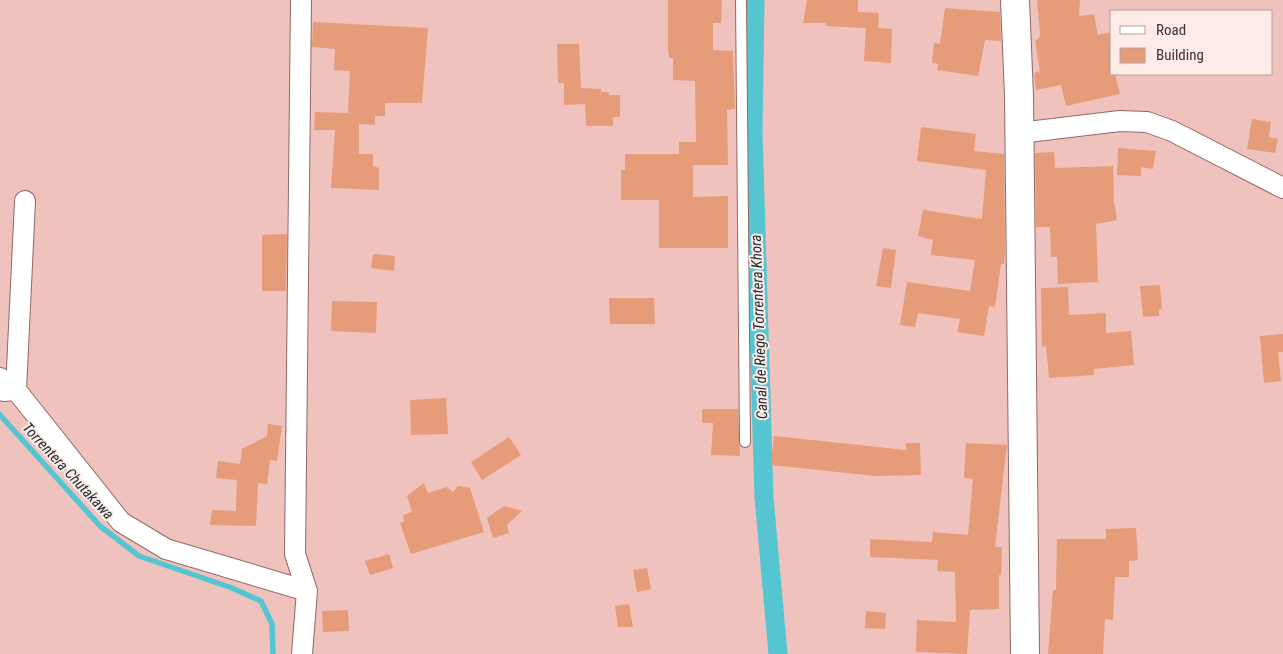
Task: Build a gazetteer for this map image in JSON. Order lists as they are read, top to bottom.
{
  "water": ["Canal de Riego Torrentera Khora", "Torrentera Chutakawa"],
  "legend": ["Road", "Building"]
}
